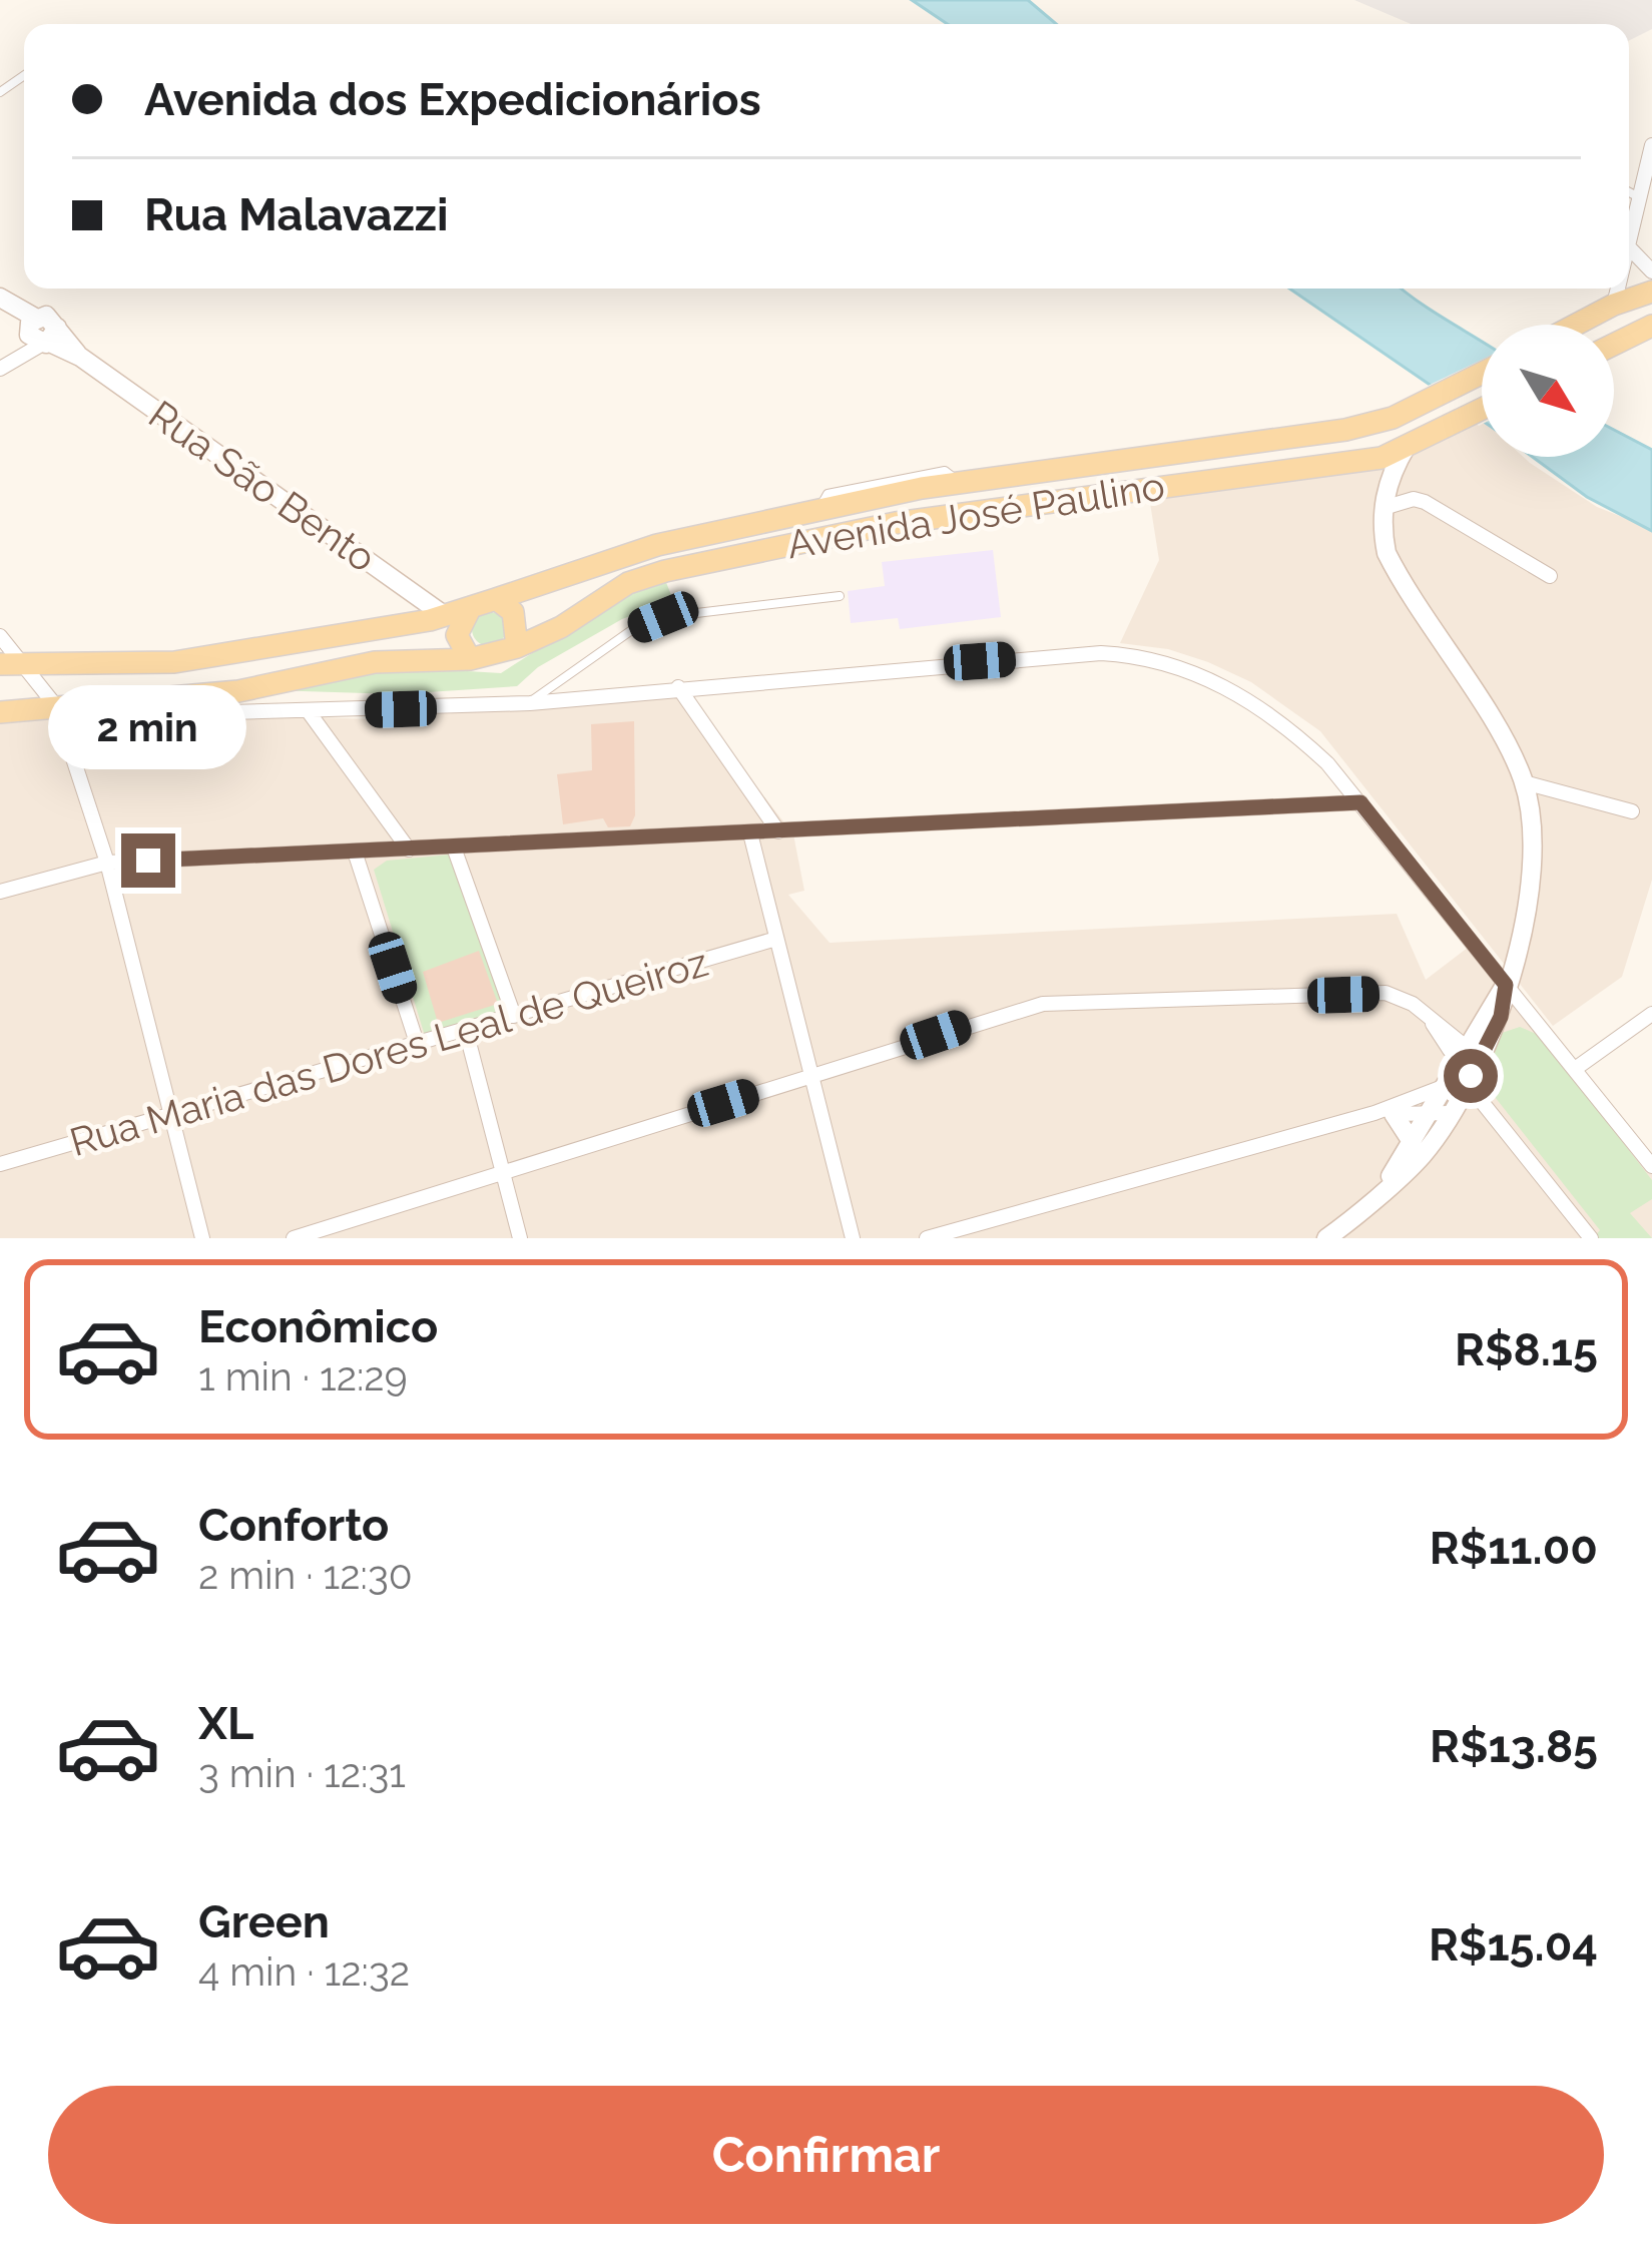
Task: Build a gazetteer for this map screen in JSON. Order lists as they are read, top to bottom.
{
  "streets": {
    "main road": ["Avenida José Paulino"],
    "street": ["Rua São Bento", "Rua Maria das Dores Leal de Queiroz"]
  },
  "north": "bottom right",
  "page": {
    "banner": ["Avenida dos Expedicionários", "Rua Malavazzi"],
    "bubble": "2 min",
    "list": [
      {
        "name": "Econômico",
        "note": "1 min · 12:29",
        "value": "R$8.15"
      },
      {
        "name": "Conforto",
        "note": "2 min · 12:30",
        "value": "R$11.00"
      },
      {
        "name": "XL",
        "note": "3 min · 12:31",
        "value": "R$13.85"
      },
      {
        "name": "Green",
        "note": "4 min · 12:32",
        "value": "R$15.04"
      }
    ],
    "buttons": "Confirmar"
  }
}
